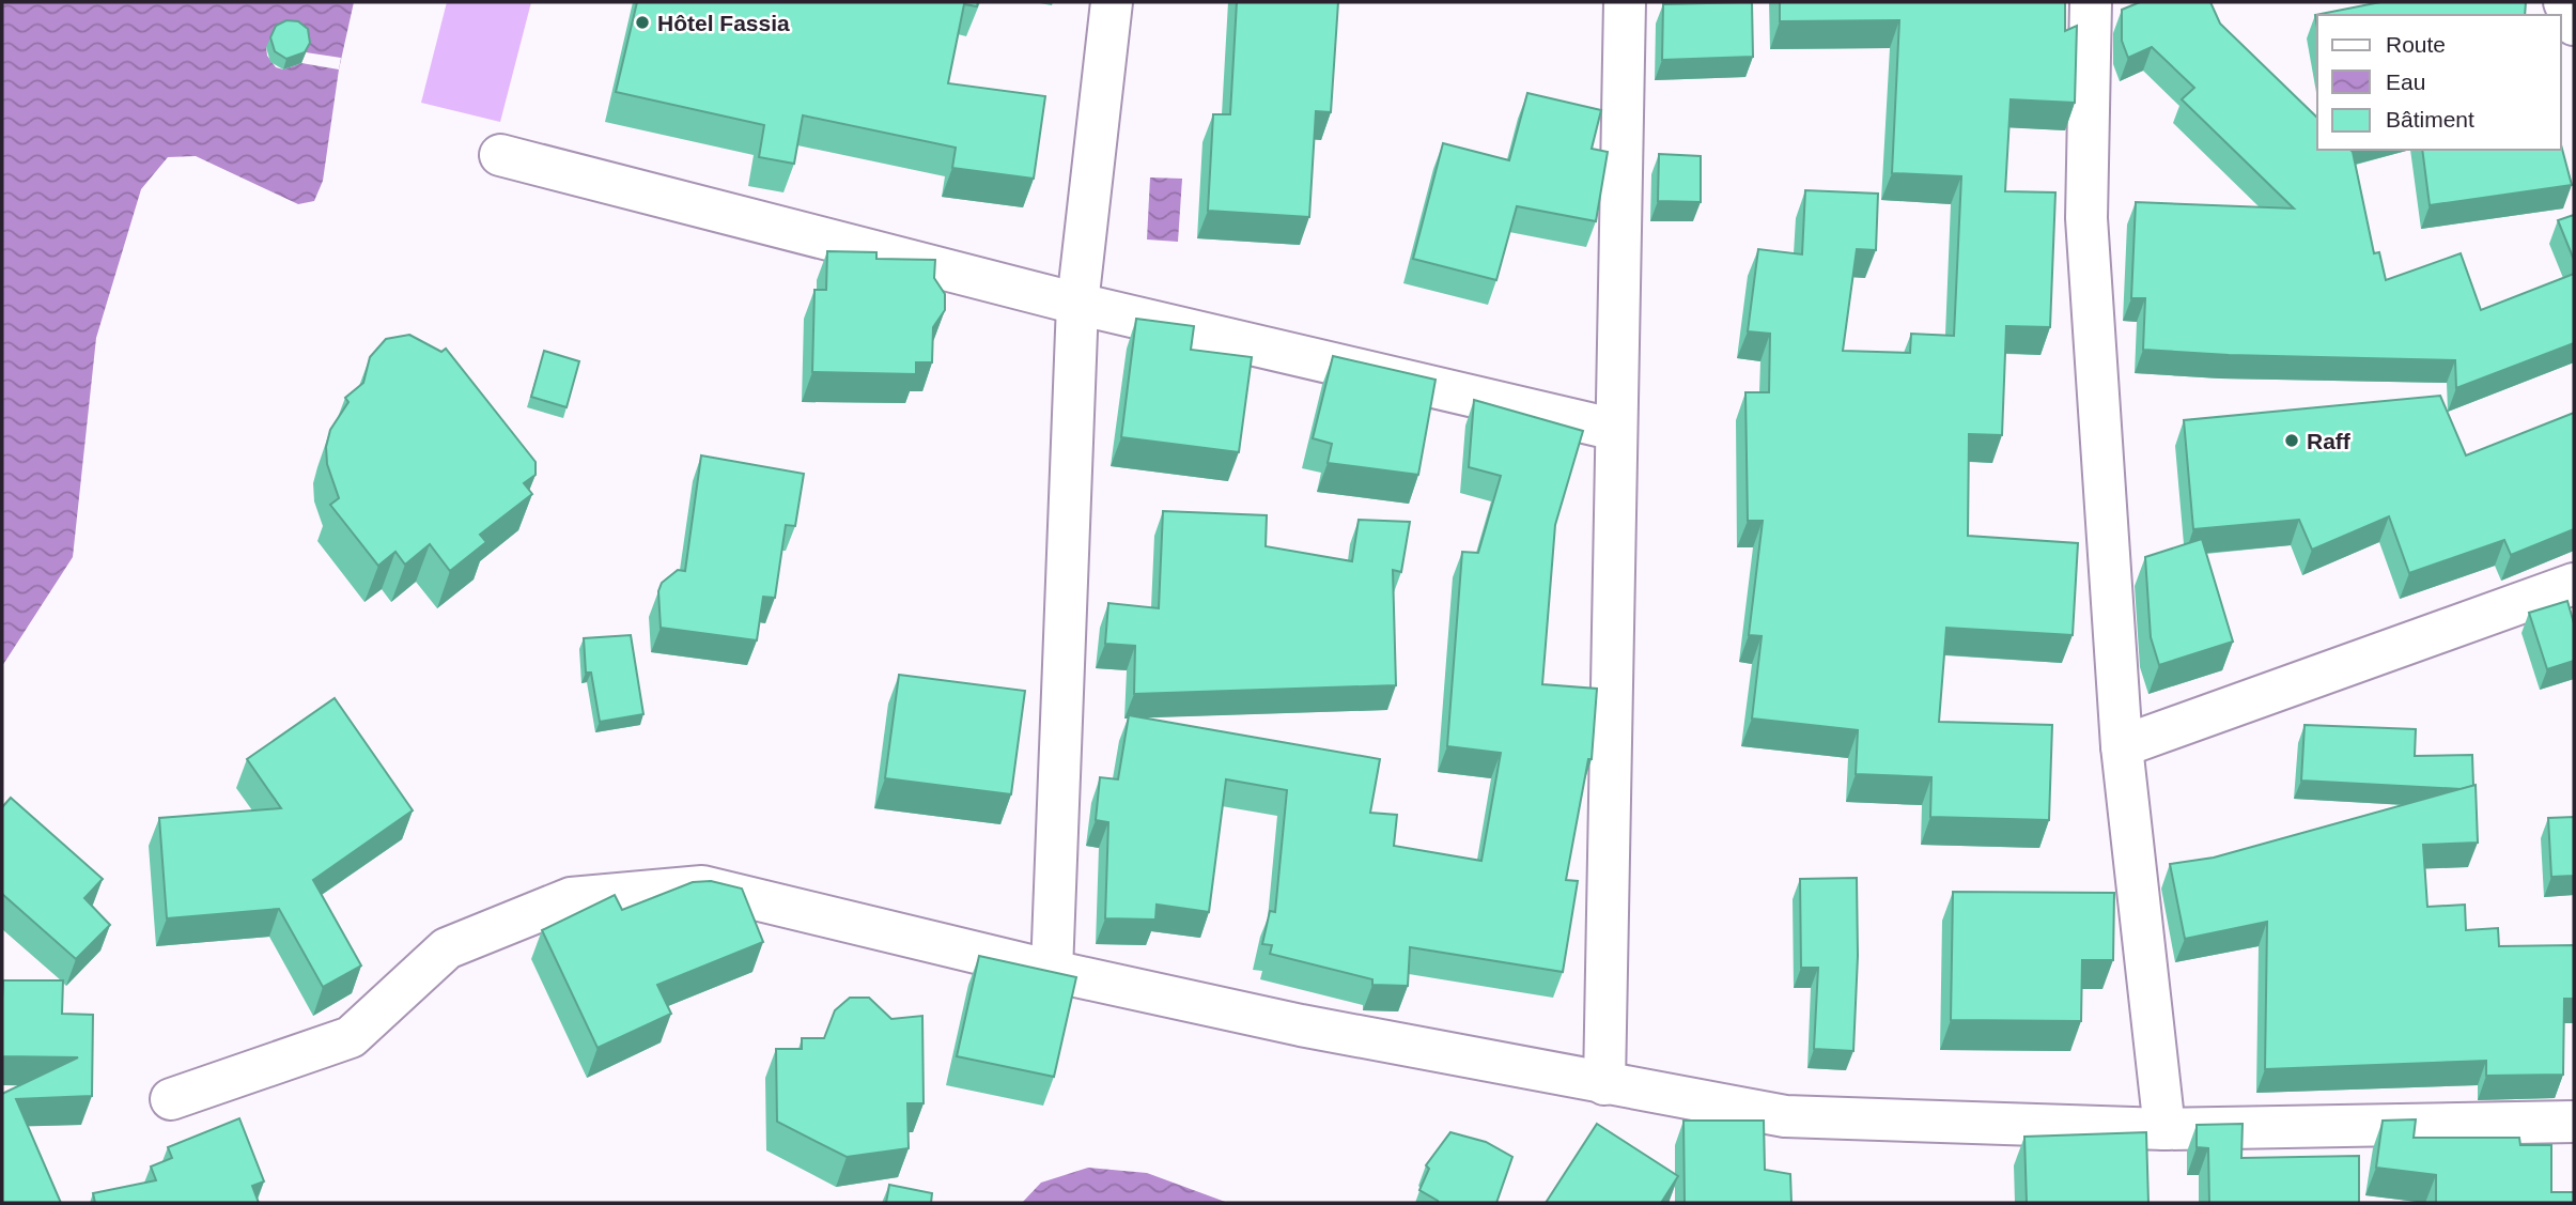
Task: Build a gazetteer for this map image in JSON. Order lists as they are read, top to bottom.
{
  "places": ["Hôtel Fassia", "Raff"],
  "legend": ["Route", "Eau", "Bâtiment"]
}
